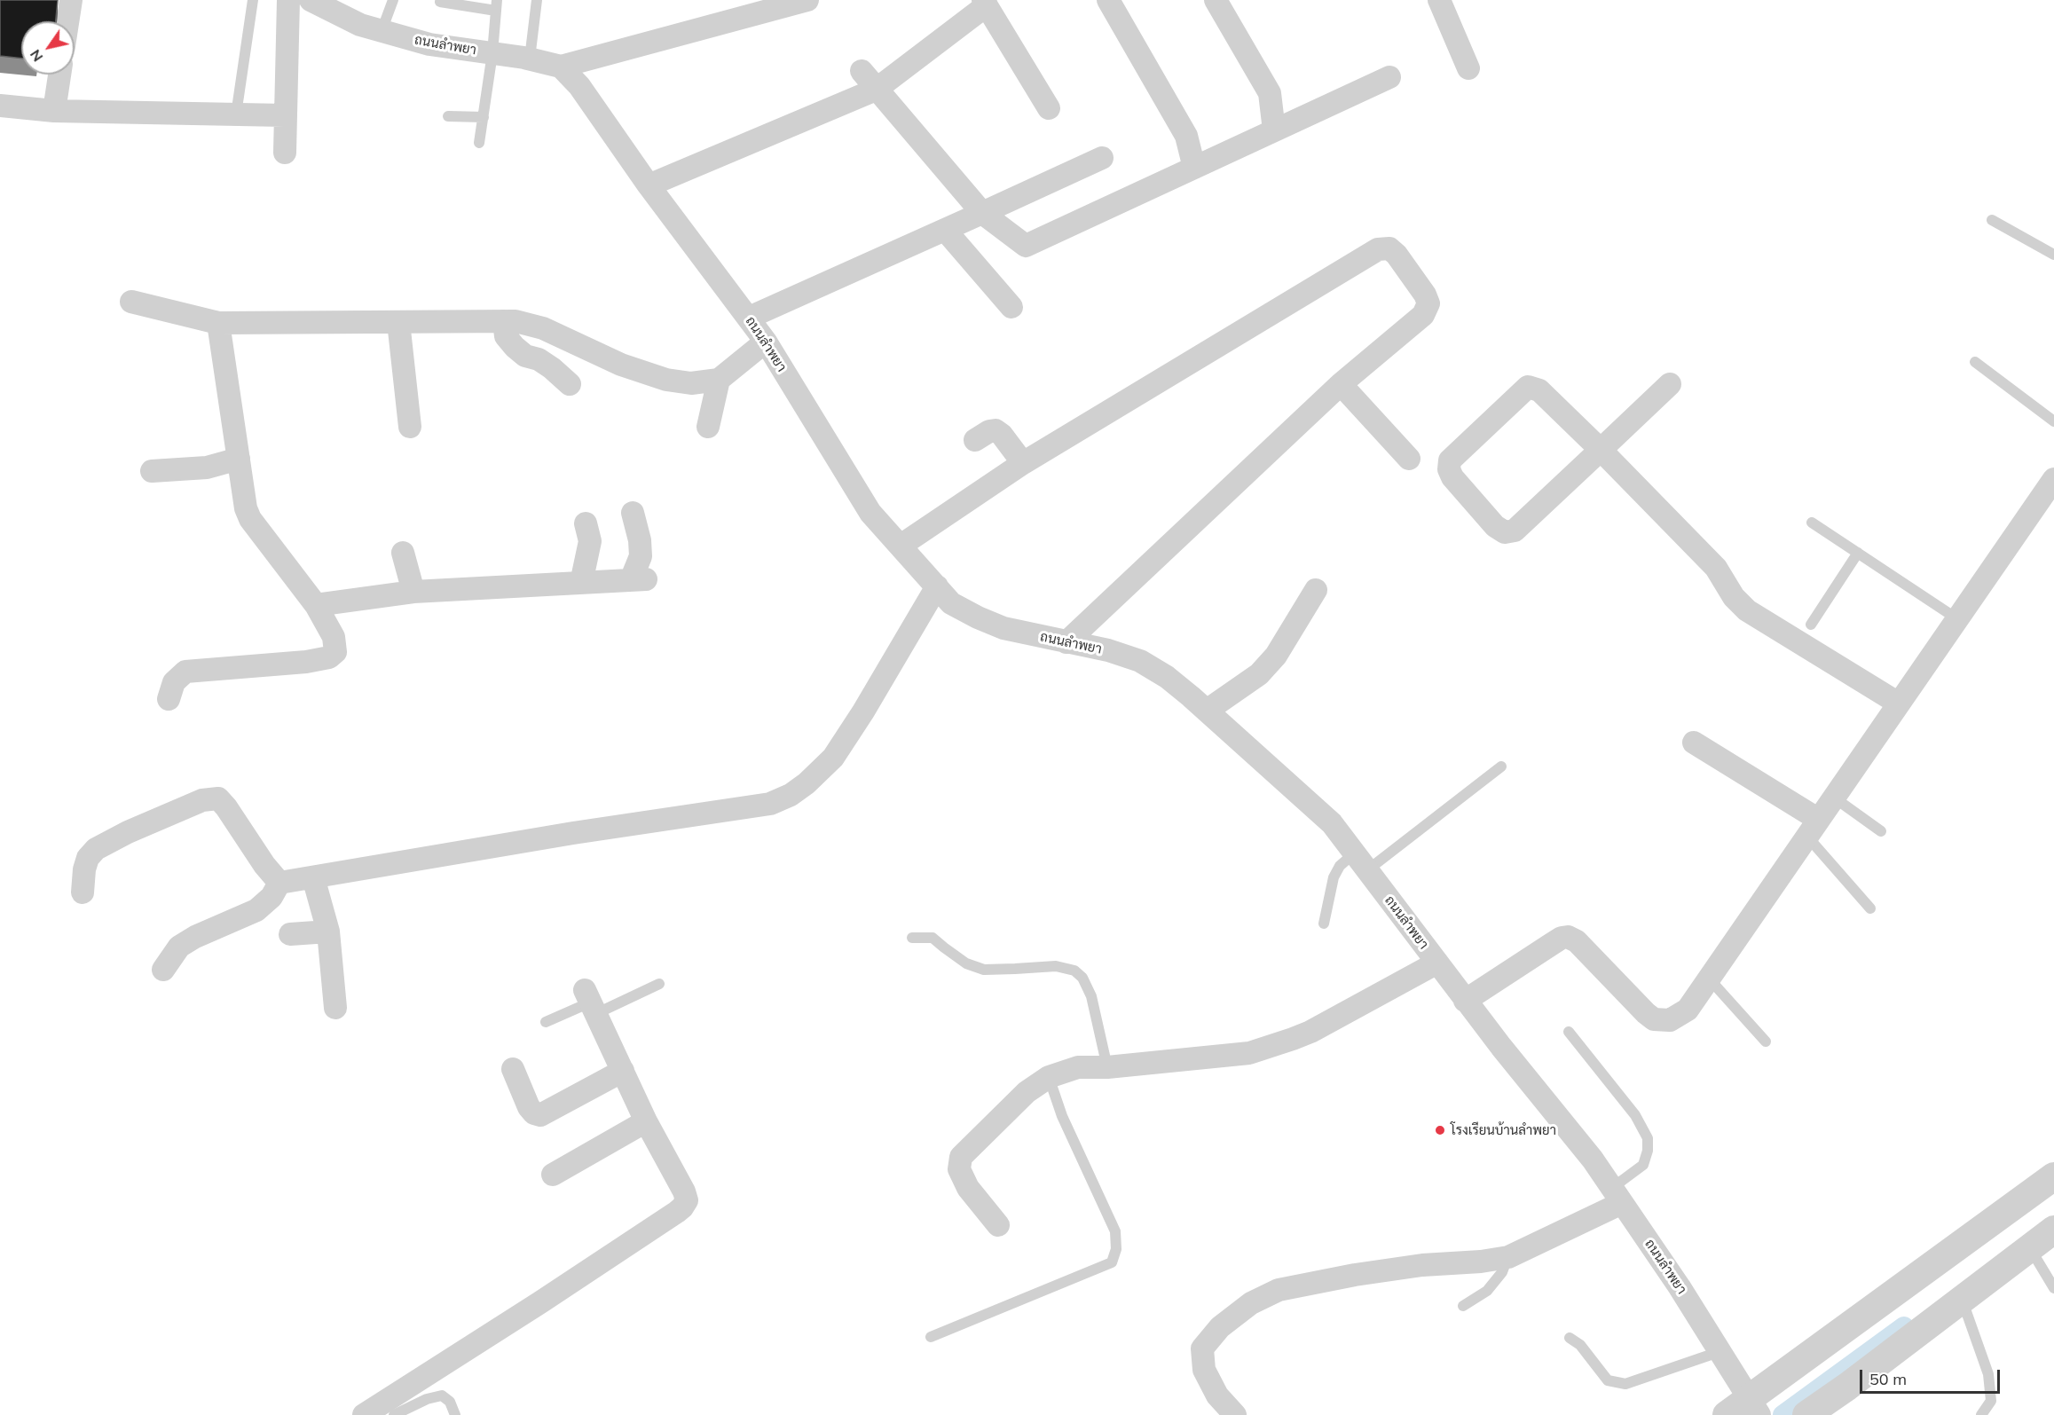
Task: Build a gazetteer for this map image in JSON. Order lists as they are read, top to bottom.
{
  "streets": {
    "street": ["ถนนลำพยา"]
  },
  "places": ["โรงเรียนบ้านลำพยา"],
  "scale_bar": "50 m",
  "north": "bottom left"
}
